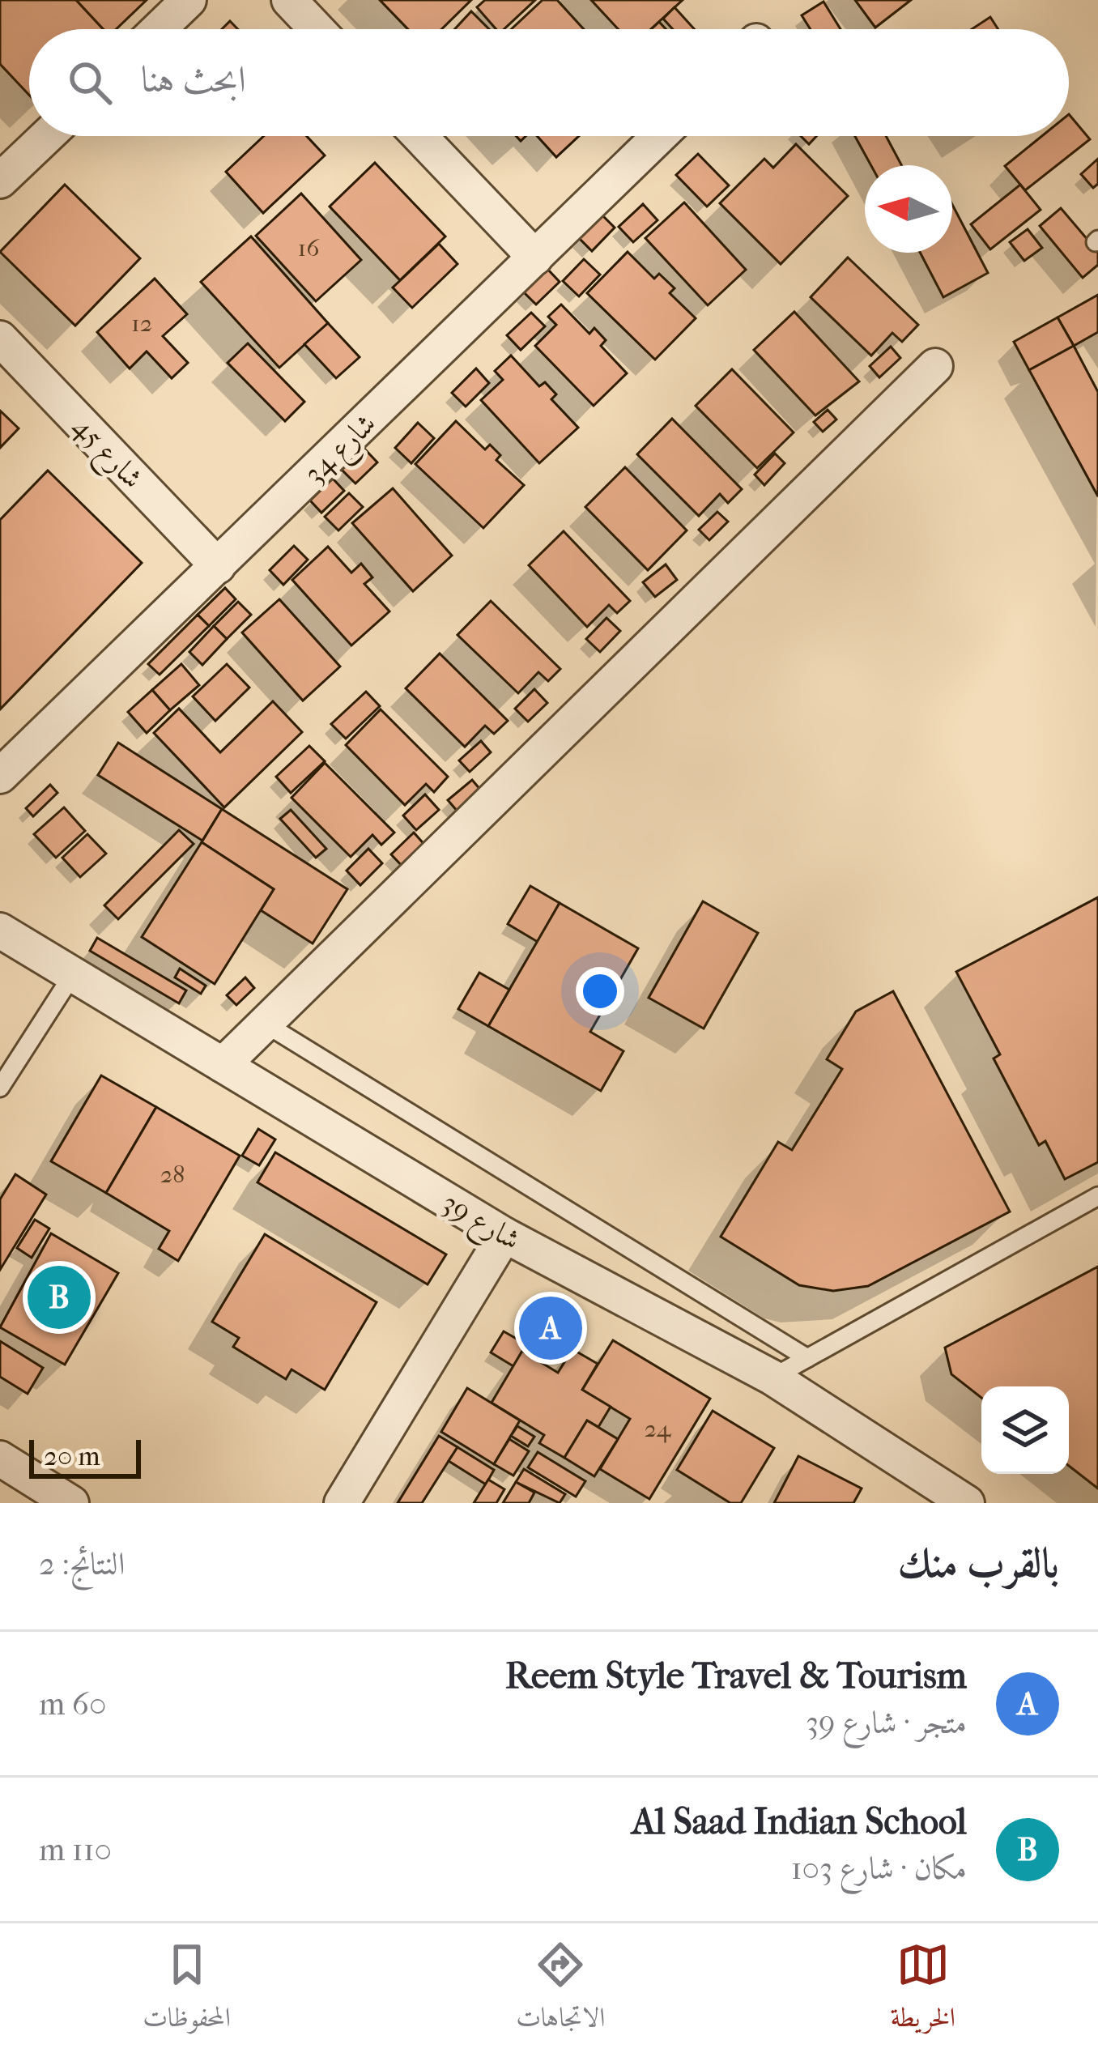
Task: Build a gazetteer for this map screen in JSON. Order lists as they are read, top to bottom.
{
  "streets": {
    "street": ["شارع 34", "شارع 45", "شارع 39"]
  },
  "crossings": [
    ["شارع 34", "شارع 45"]
  ],
  "house_numbers": [
    "16",
    "12",
    "28",
    "24"
  ],
  "scale_bar": "20 m",
  "north": "left",
  "page": {
    "search": "ابحث هنا",
    "pins": ["B", "A"],
    "scale": "20 m",
    "heading": ["بالقرب منك", "النتائج: 2"],
    "list": [
      {
        "mark": "A",
        "name": "Reem Style Travel & Tourism",
        "note": "متجر · شارع 39",
        "value": "60 m"
      },
      {
        "mark": "B",
        "name": "Al Saad Indian School",
        "note": "مكان · شارع 103",
        "value": "110 m"
      }
    ],
    "nav": ["الخريطة", "الاتجاهات", "المحفوظات"]
  }
}
